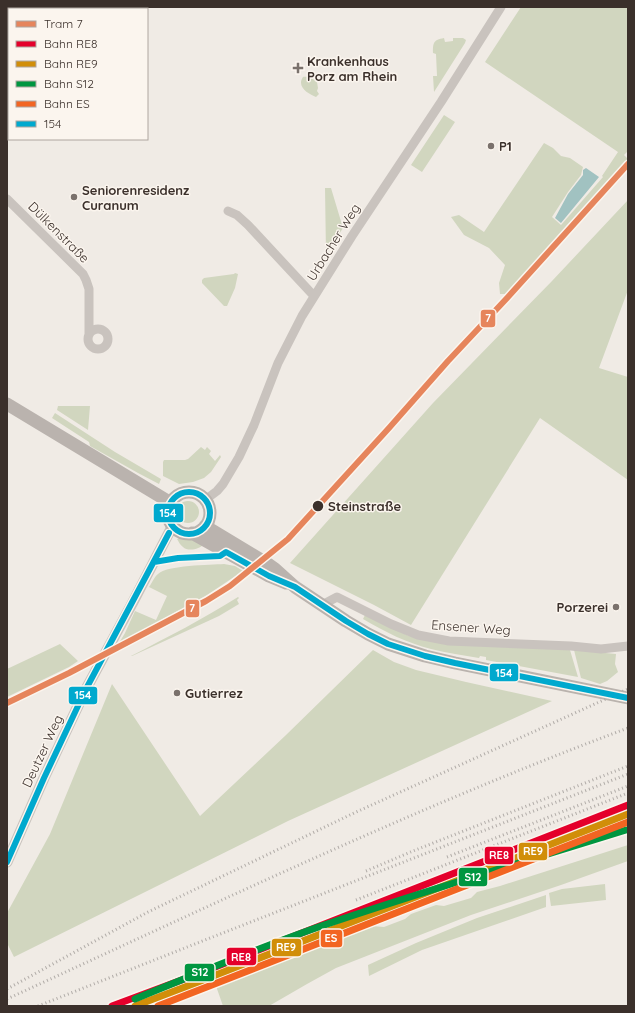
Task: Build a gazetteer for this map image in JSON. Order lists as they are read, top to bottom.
{
  "streets": {
    "street": [
      "Dülkenstraße",
      "Urbacher Weg",
      "Ensener Weg",
      "Deutzer Weg"
    ]
  },
  "crossings": [
    ["Urbacher Weg", "Deutzer Weg"]
  ],
  "places": {
    "health": ["Krankenhaus Porz am Rhein"],
    "other": [
      "P1",
      "Seniorenresidenz Curanum",
      "Steinstraße",
      "Porzerei",
      "Gutierrez"
    ]
  },
  "lines": [
    "tram line 7",
    "transit line 154",
    "rail line RE8",
    "rail line RE9",
    "rail line ES",
    "rail line S12"
  ],
  "legend": [
    "Tram 7",
    "Bahn RE8",
    "Bahn RE9",
    "Bahn S12",
    "Bahn ES",
    "154"
  ]
}
